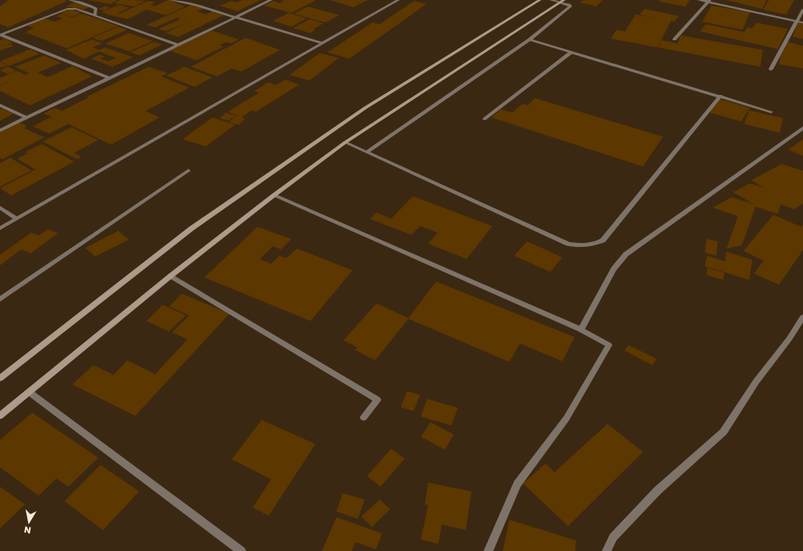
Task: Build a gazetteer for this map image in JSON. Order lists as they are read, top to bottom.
{
  "north": "bottom"
}
